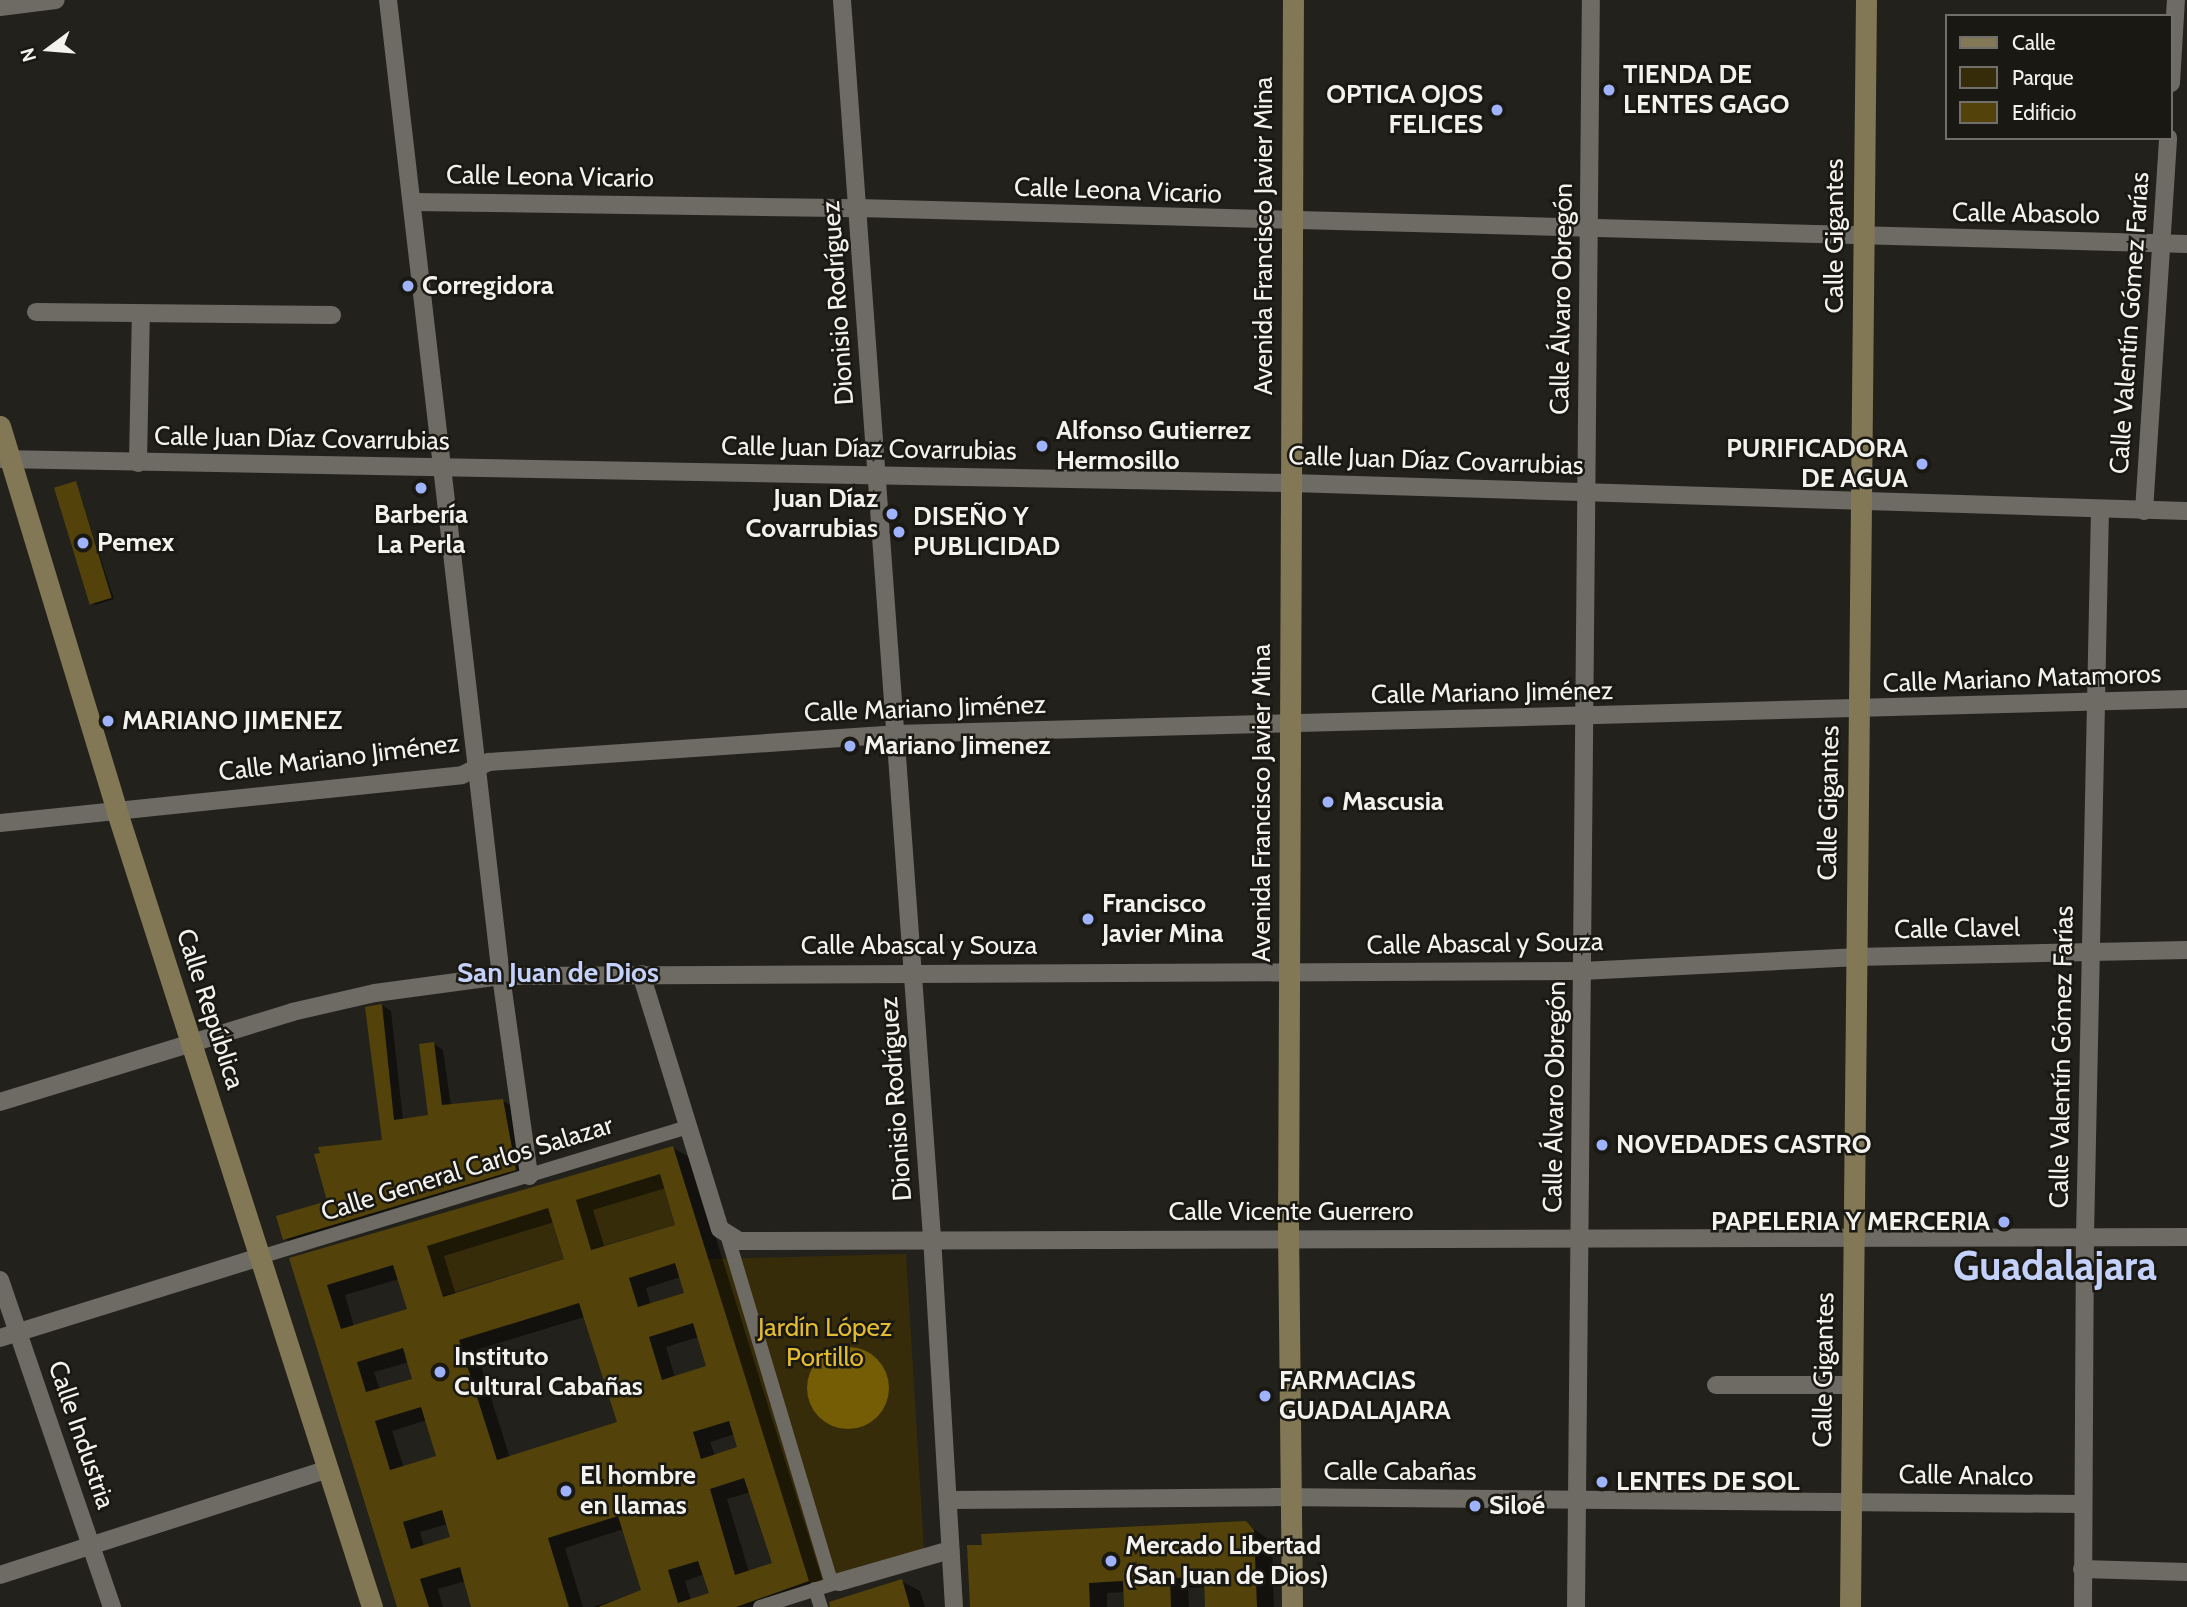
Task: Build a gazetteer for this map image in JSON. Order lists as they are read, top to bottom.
{
  "streets": {
    "main road": ["Avenida Francisco Javier Mina", "Calle Gigantes", "Calle República"],
    "street": [
      "Calle Leona Vicario",
      "Calle Abasolo",
      "Calle Álvaro Obregón",
      "Dionisio Rodríguez",
      "Calle Valentín Gómez Farías",
      "Calle Juan Díaz Covarrubias",
      "Calle Mariano Matamoros",
      "Calle Mariano Jiménez",
      "Calle Clavel",
      "Calle Abascal y Souza",
      "Calle General Carlos Salazar",
      "Calle Vicente Guerrero",
      "Calle Industria",
      "Calle Cabañas",
      "Calle Analco"
    ]
  },
  "crossings": [
    ["Calle Leona Vicario", "Calle Abasolo"],
    ["Calle Leona Vicario", "Avenida Francisco Javier Mina"],
    ["Calle Leona Vicario", "Calle Gigantes"],
    ["Calle Leona Vicario", "Calle Álvaro Obregón"],
    ["Calle Leona Vicario", "Dionisio Rodríguez"],
    ["Calle Abasolo", "Calle Gigantes"],
    ["Calle Abasolo", "Calle Valentín Gómez Farías"],
    ["Avenida Francisco Javier Mina", "Calle Juan Díaz Covarrubias"],
    ["Avenida Francisco Javier Mina", "Calle Mariano Jiménez"],
    ["Avenida Francisco Javier Mina", "Calle Abascal y Souza"],
    ["Avenida Francisco Javier Mina", "Calle Vicente Guerrero"],
    ["Avenida Francisco Javier Mina", "Calle Cabañas"],
    ["Calle Gigantes", "Calle Juan Díaz Covarrubias"],
    ["Calle Gigantes", "Calle Mariano Matamoros"],
    ["Calle Gigantes", "Calle Mariano Jiménez"],
    ["Calle Gigantes", "Calle Clavel"],
    ["Calle Gigantes", "Calle Abascal y Souza"],
    ["Calle Gigantes", "Calle Vicente Guerrero"],
    ["Calle Gigantes", "Calle Cabañas"],
    ["Calle Gigantes", "Calle Analco"],
    ["Calle Álvaro Obregón", "Calle Juan Díaz Covarrubias"],
    ["Calle Álvaro Obregón", "Calle Mariano Jiménez"],
    ["Calle Álvaro Obregón", "Calle Abascal y Souza"],
    ["Calle Álvaro Obregón", "Calle Vicente Guerrero"],
    ["Calle Álvaro Obregón", "Calle Cabañas"],
    ["Dionisio Rodríguez", "Calle Juan Díaz Covarrubias"],
    ["Dionisio Rodríguez", "Calle Mariano Jiménez"],
    ["Dionisio Rodríguez", "Calle Abascal y Souza"],
    ["Dionisio Rodríguez", "Calle Vicente Guerrero"],
    ["Dionisio Rodríguez", "Calle Cabañas"],
    ["Calle Valentín Gómez Farías", "Calle Juan Díaz Covarrubias"],
    ["Calle Valentín Gómez Farías", "Calle Mariano Matamoros"],
    ["Calle Valentín Gómez Farías", "Calle Clavel"],
    ["Calle Valentín Gómez Farías", "Calle Vicente Guerrero"],
    ["Calle Valentín Gómez Farías", "Calle Analco"],
    ["Calle Juan Díaz Covarrubias", "Calle República"],
    ["Calle Mariano Matamoros", "Calle Mariano Jiménez"],
    ["Calle Mariano Jiménez", "Calle República"],
    ["Calle Clavel", "Calle Abascal y Souza"],
    ["Calle Abascal y Souza", "Calle República"],
    ["Calle República", "Calle General Carlos Salazar"],
    ["Calle Cabañas", "Calle Analco"]
  ],
  "districts": ["San Juan de Dios", "Guadalajara"],
  "parks": ["Jardín López Portillo"],
  "places": [
    "TIENDA DE LENTES GAGO",
    "OPTICA OJOS FELICES",
    "Corregidora",
    "Alfonso Gutierrez Hermosillo",
    "PURIFICADORA DE AGUA",
    "Barbería La Perla",
    "Juan Díaz Covarrubias",
    "DISEÑO Y PUBLICIDAD",
    "Pemex",
    "MARIANO JIMENEZ",
    "Mariano Jimenez",
    "Mascusia",
    "Francisco Javier Mina",
    "NOVEDADES CASTRO",
    "PAPELERIA Y MERCERIA",
    "Instituto Cultural Cabañas",
    "FARMACIAS GUADALAJARA",
    "LENTES DE SOL",
    "El hombre en llamas",
    "Siloé",
    "Mercado Libertad (San Juan de Dios)"
  ],
  "legend": ["Calle", "Parque", "Edificio"],
  "north": "left"
}
